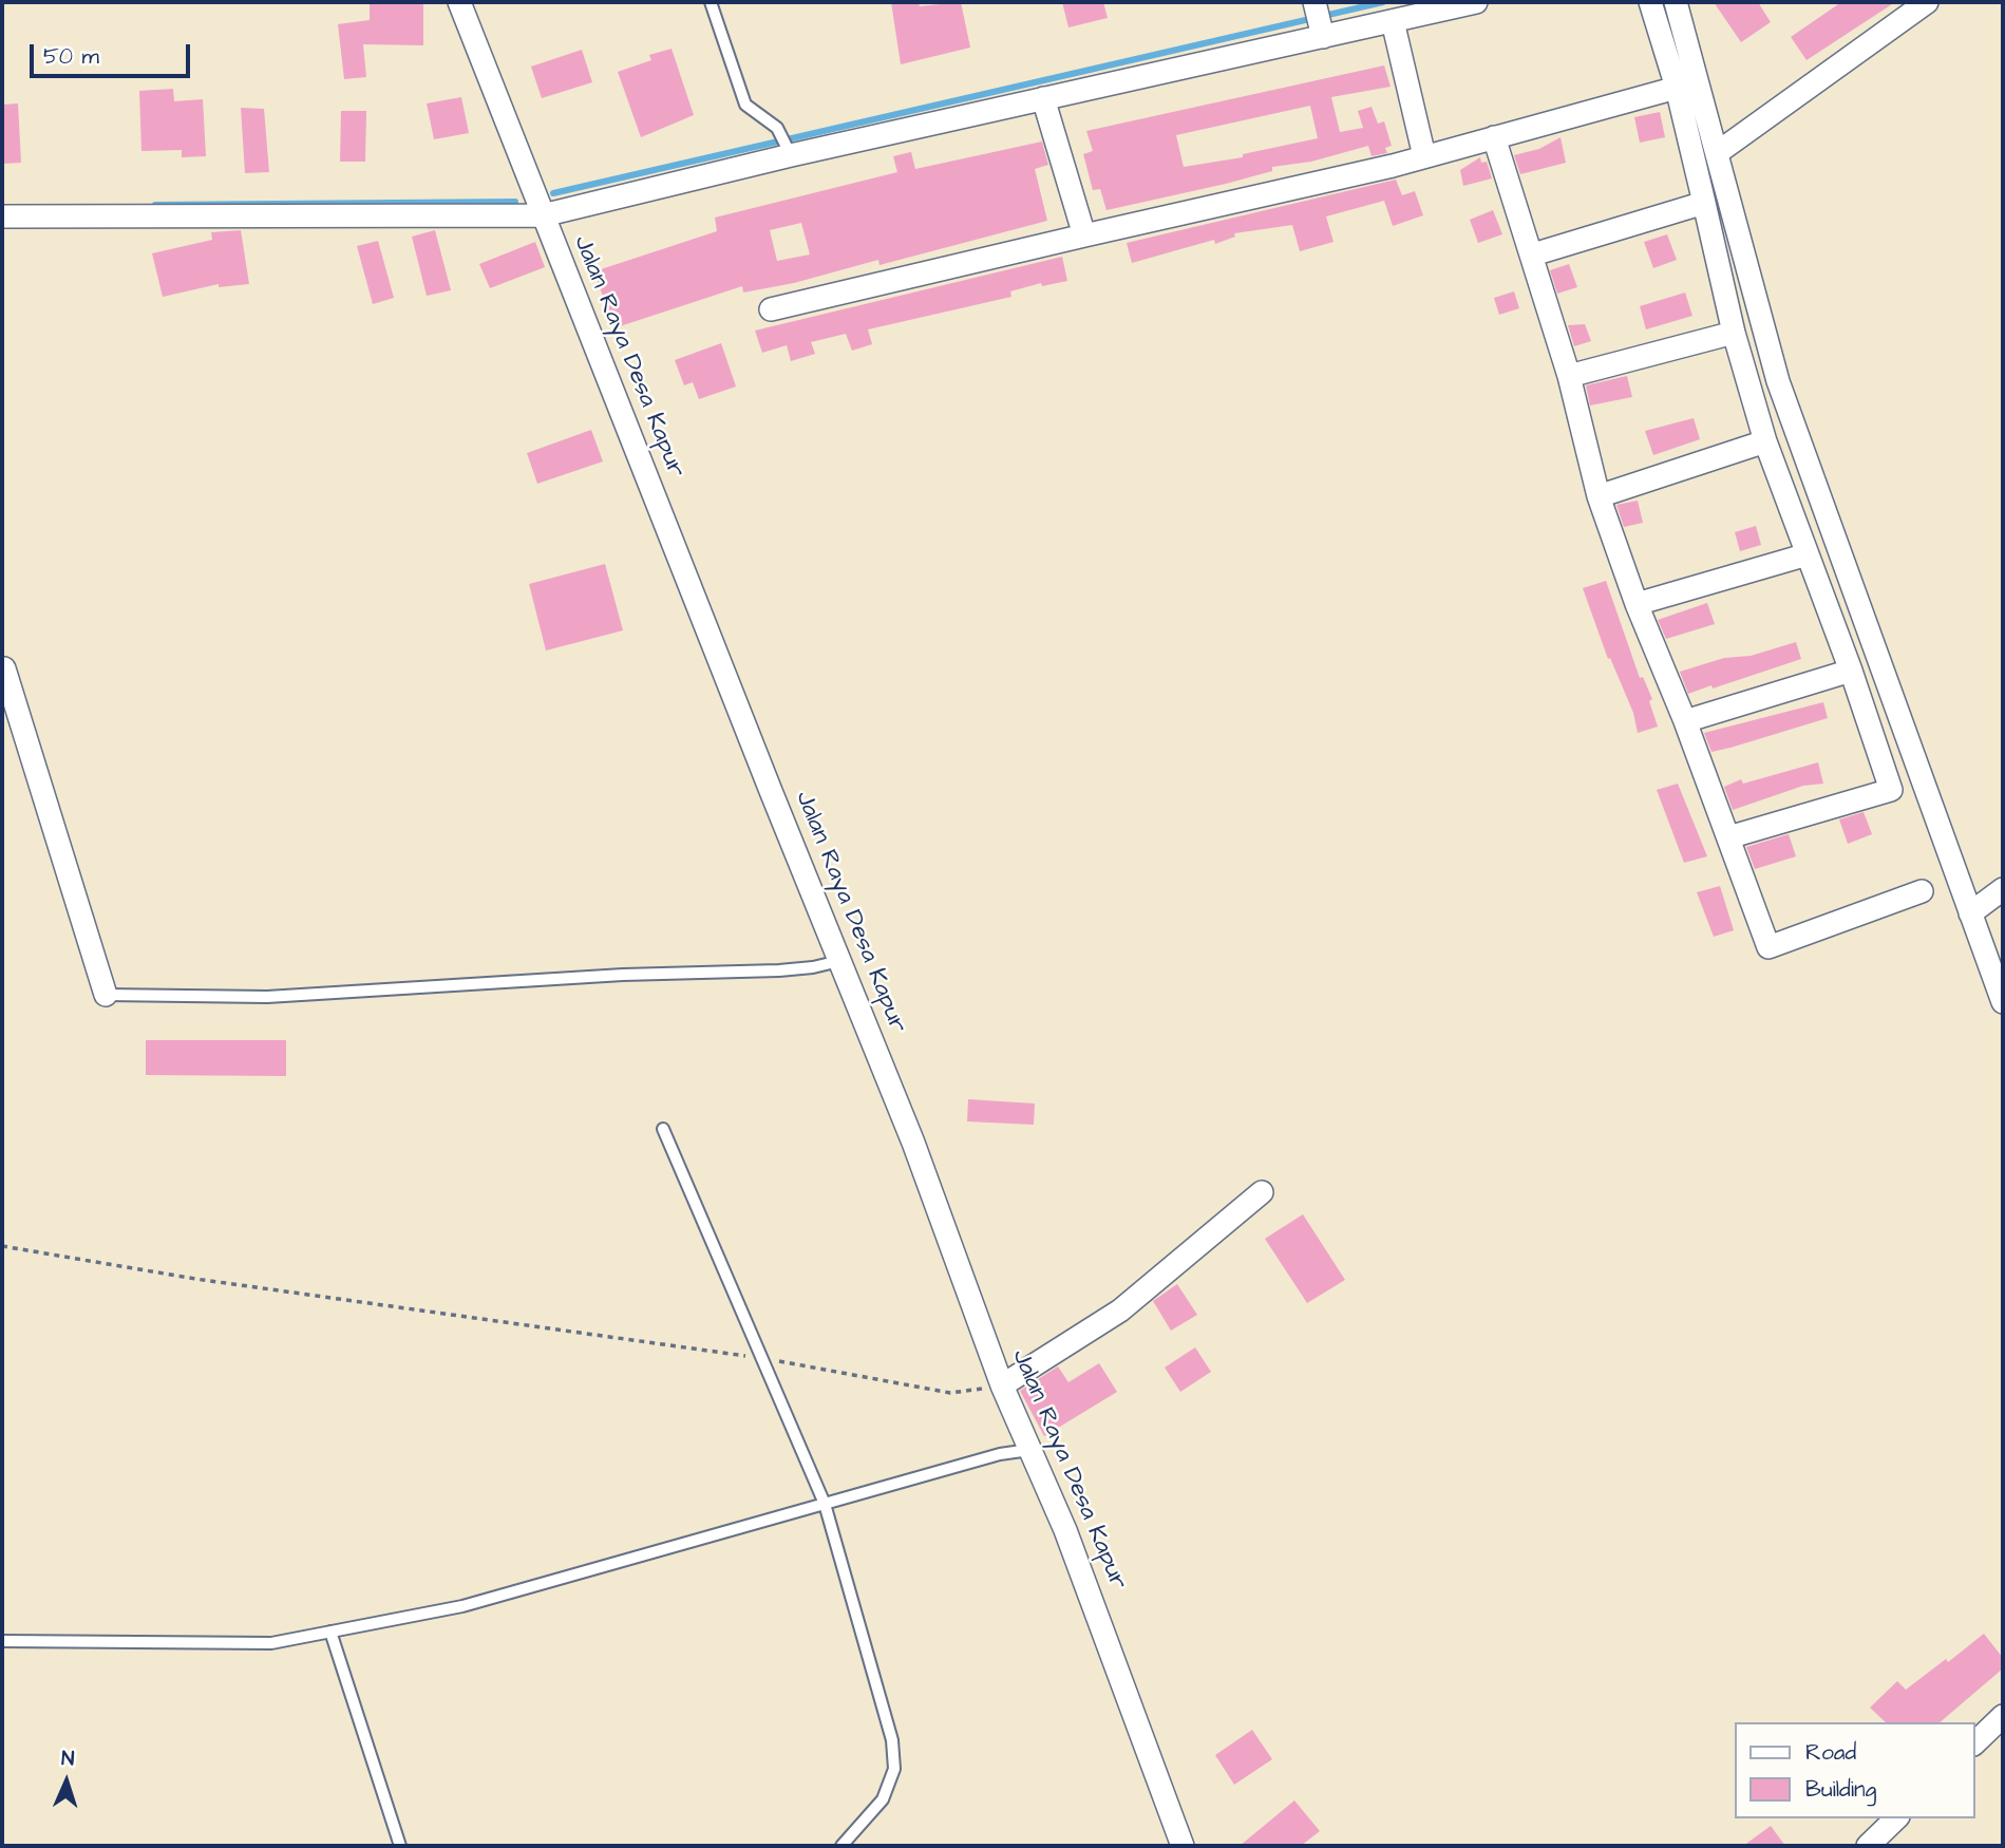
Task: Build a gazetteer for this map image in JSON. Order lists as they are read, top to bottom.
{
  "streets": {
    "street": ["Jalan Raya Desa Kapur"]
  },
  "legend": ["Road", "Building"],
  "scale_bar": "50 m",
  "north": "top"
}
